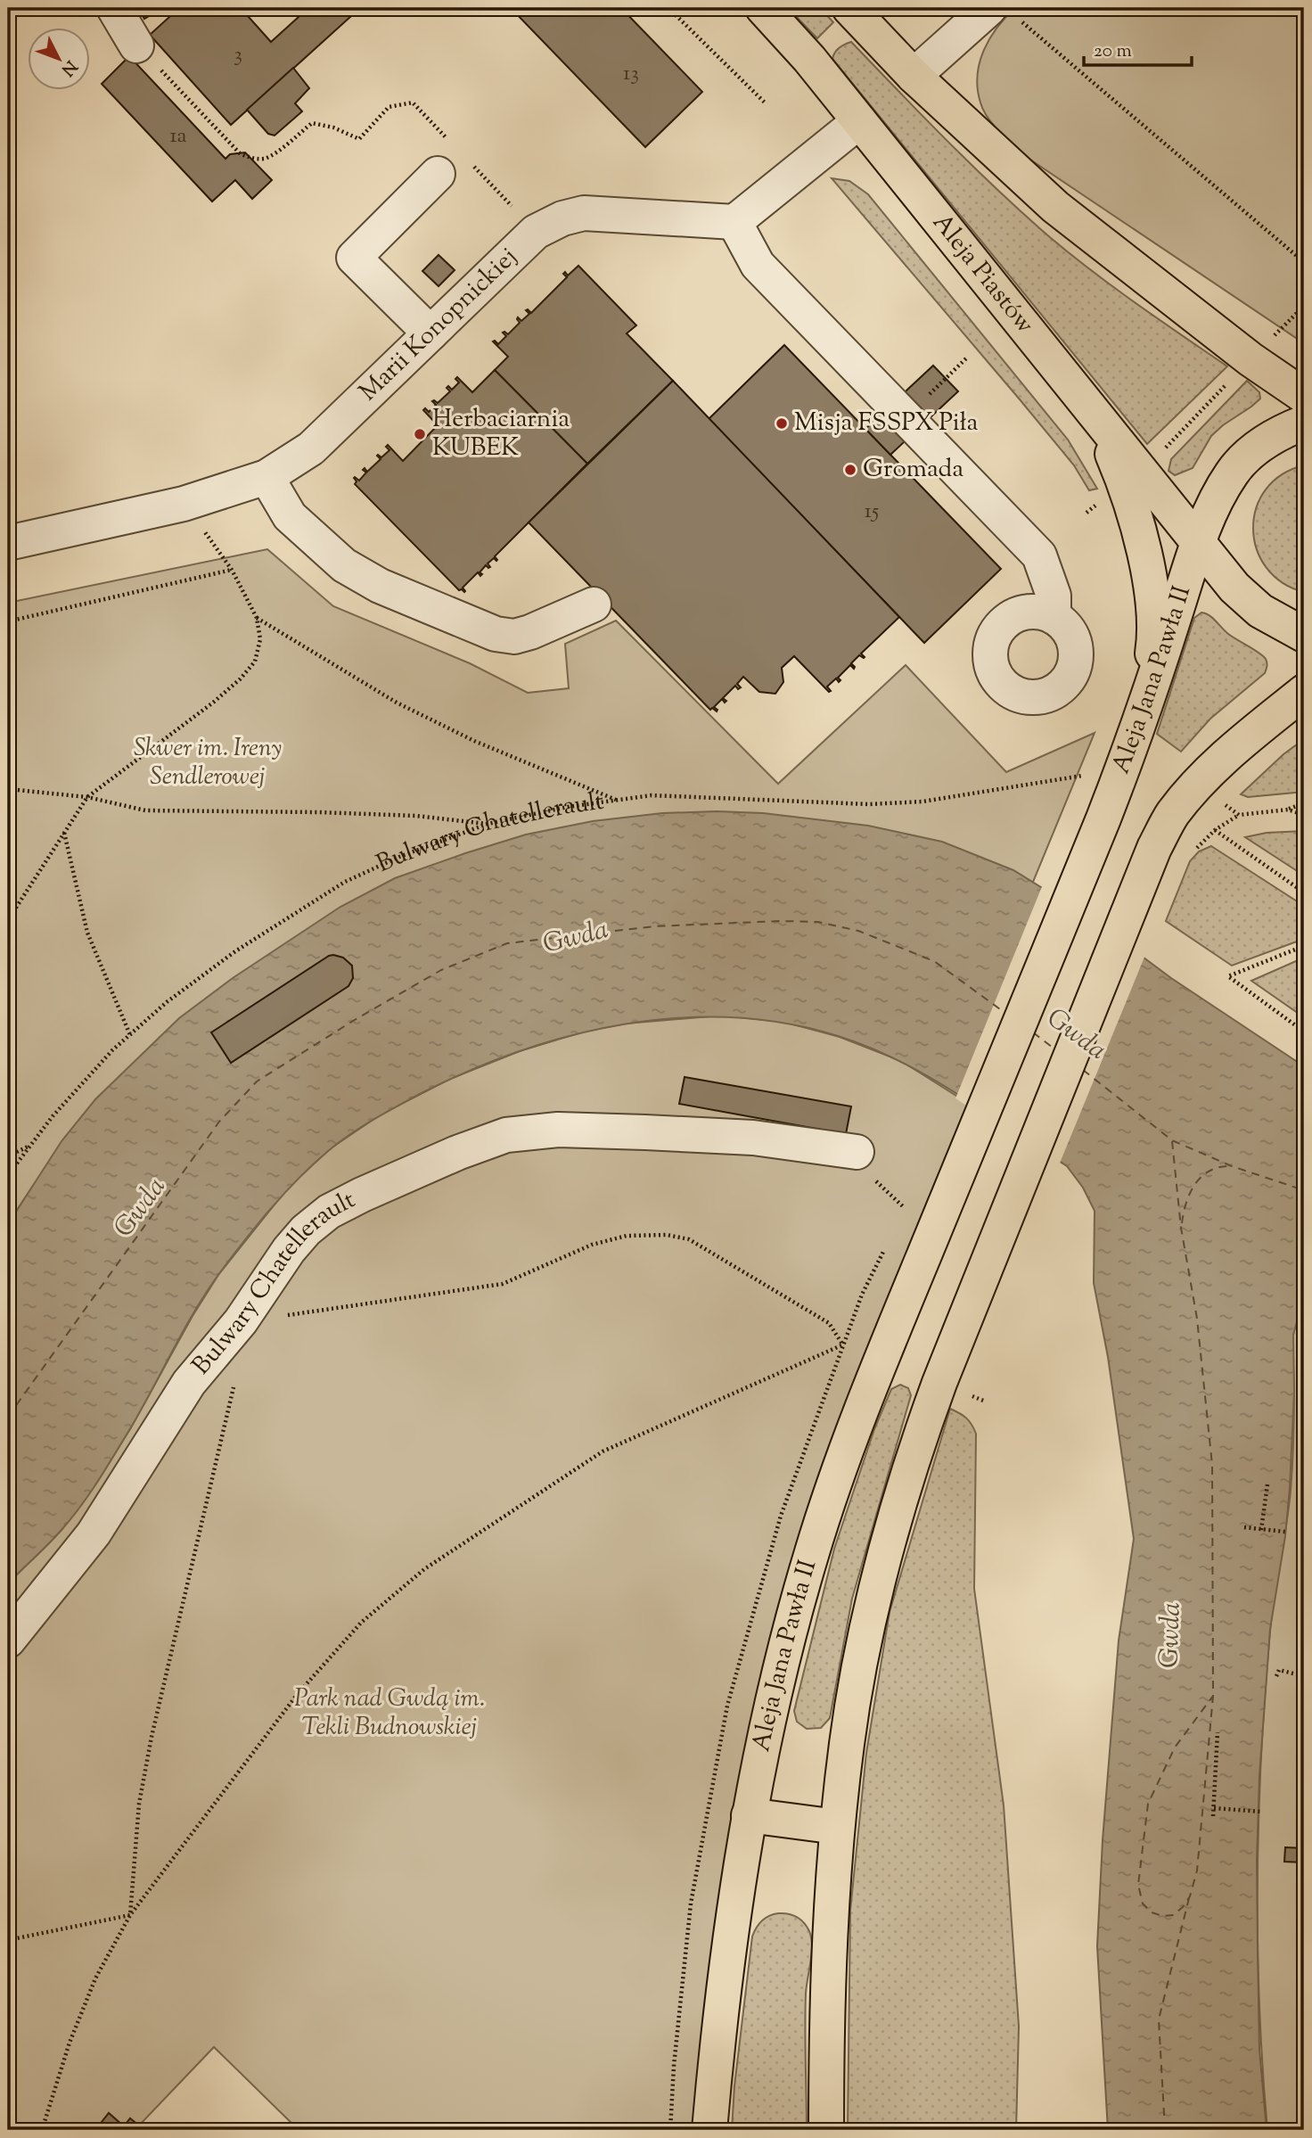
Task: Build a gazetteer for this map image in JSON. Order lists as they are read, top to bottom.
{
  "streets": {
    "main road": ["Aleja Piastów", "Aleja Jana Pawła II"],
    "street": ["Marii Konopnickiej", "Bulwary Chatellerault"]
  },
  "water": ["Gwda"],
  "parks": ["Skwer im. Ireny Sendlerowej", "Park nad Gwdą im. Tekli Budnowskiej"],
  "places": ["Misja FSSPX Piła", "Herbaciarnia KUBEK", "Gromada"],
  "house_numbers": [
    "3",
    "13",
    "1a",
    "15"
  ],
  "scale_bar": "20 m",
  "north": "bottom right"
}
